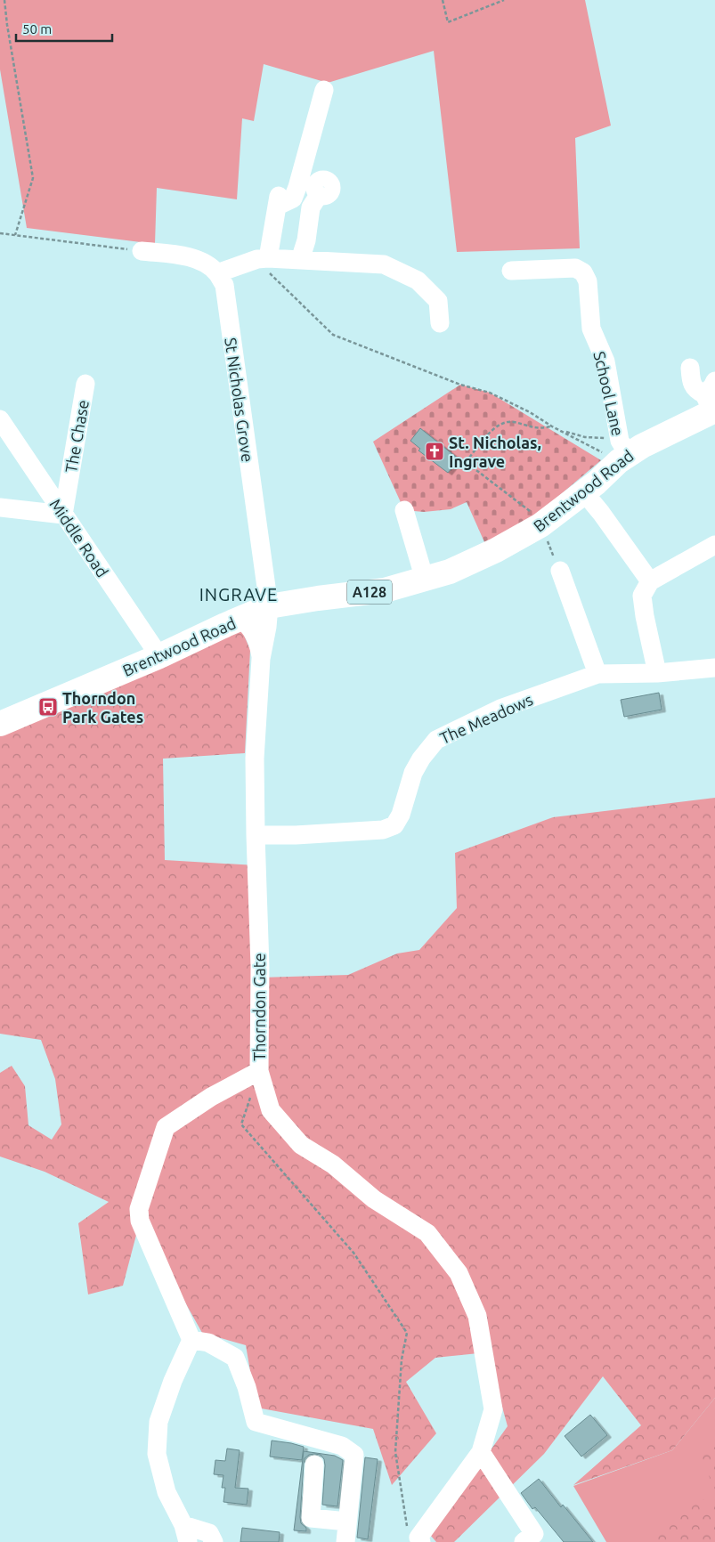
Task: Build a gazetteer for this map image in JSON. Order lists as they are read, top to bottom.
{
  "streets": {
    "main road": ["Brentwood Road", "A128"],
    "street": [
      "School Lane",
      "St Nicholas Grove",
      "The Chase",
      "Middle Road",
      "The Meadows",
      "Thorndon Gate"
    ]
  },
  "crossings": [
    ["School Lane", "Brentwood Road"],
    ["St Nicholas Grove", "Brentwood Road"],
    ["St Nicholas Grove", "Thorndon Gate"],
    ["The Chase", "Middle Road"],
    ["Brentwood Road", "Middle Road"],
    ["Brentwood Road", "Thorndon Gate"],
    ["The Meadows", "Thorndon Gate"]
  ],
  "districts": ["INGRAVE"],
  "places": {
    "church": ["St. Nicholas, Ingrave"],
    "bus stop": ["Thorndon Park Gates"]
  },
  "scale_bar": "50 m"
}
